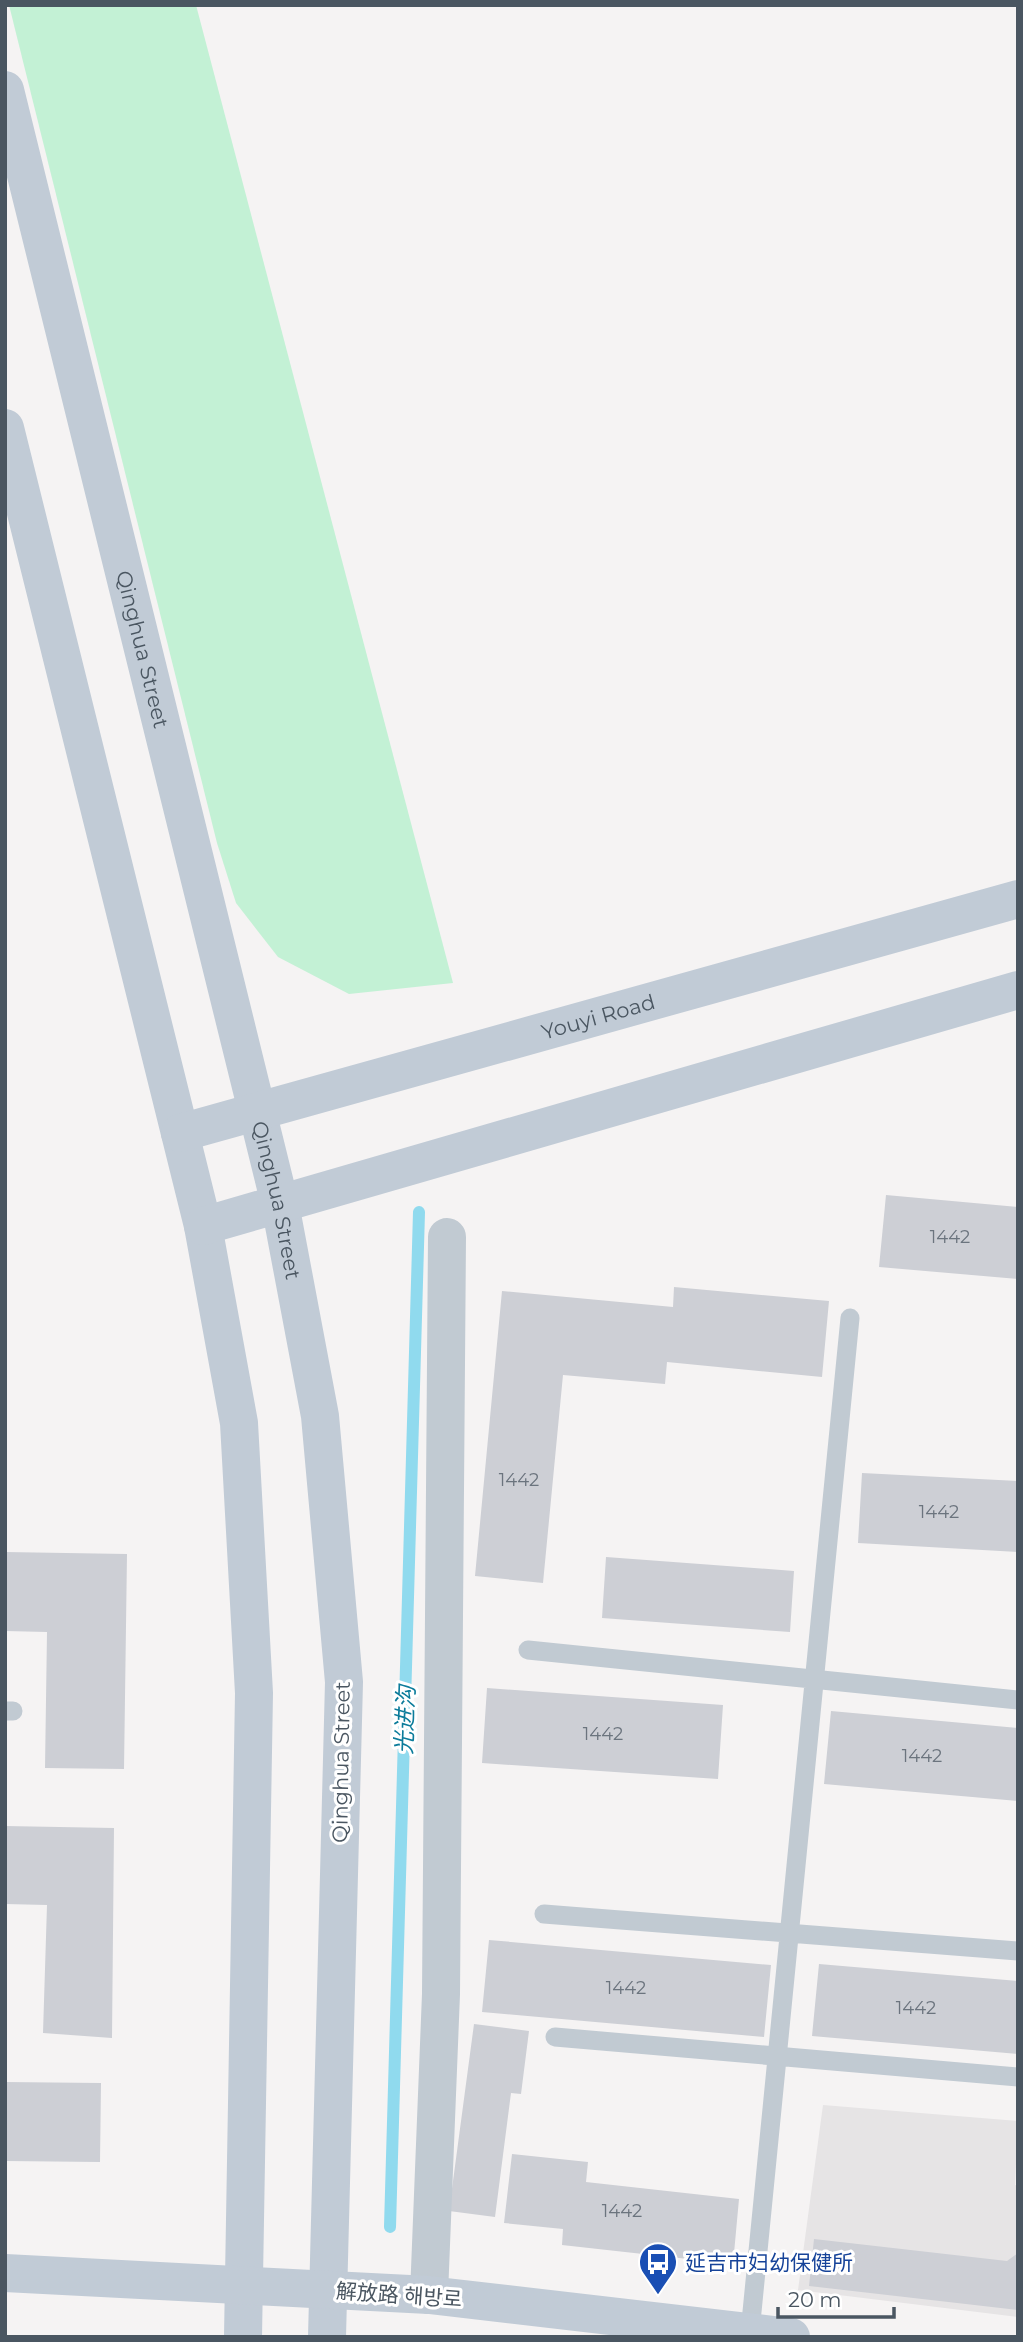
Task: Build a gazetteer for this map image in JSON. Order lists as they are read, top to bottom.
{
  "streets": {
    "main road": ["Qinghua Street", "Youyi Road", "解放路 해방로"]
  },
  "crossings": [
    ["Qinghua Street", "Youyi Road"],
    ["Qinghua Street", "解放路 해방로"]
  ],
  "water": ["光进沟"],
  "places": {
    "bus stop": ["延吉市妇幼保健所"]
  },
  "house_numbers": [
    "1442",
    "1442",
    "1442",
    "1442",
    "1442",
    "1442",
    "1442",
    "1442"
  ],
  "scale_bar": "20 m"
}
